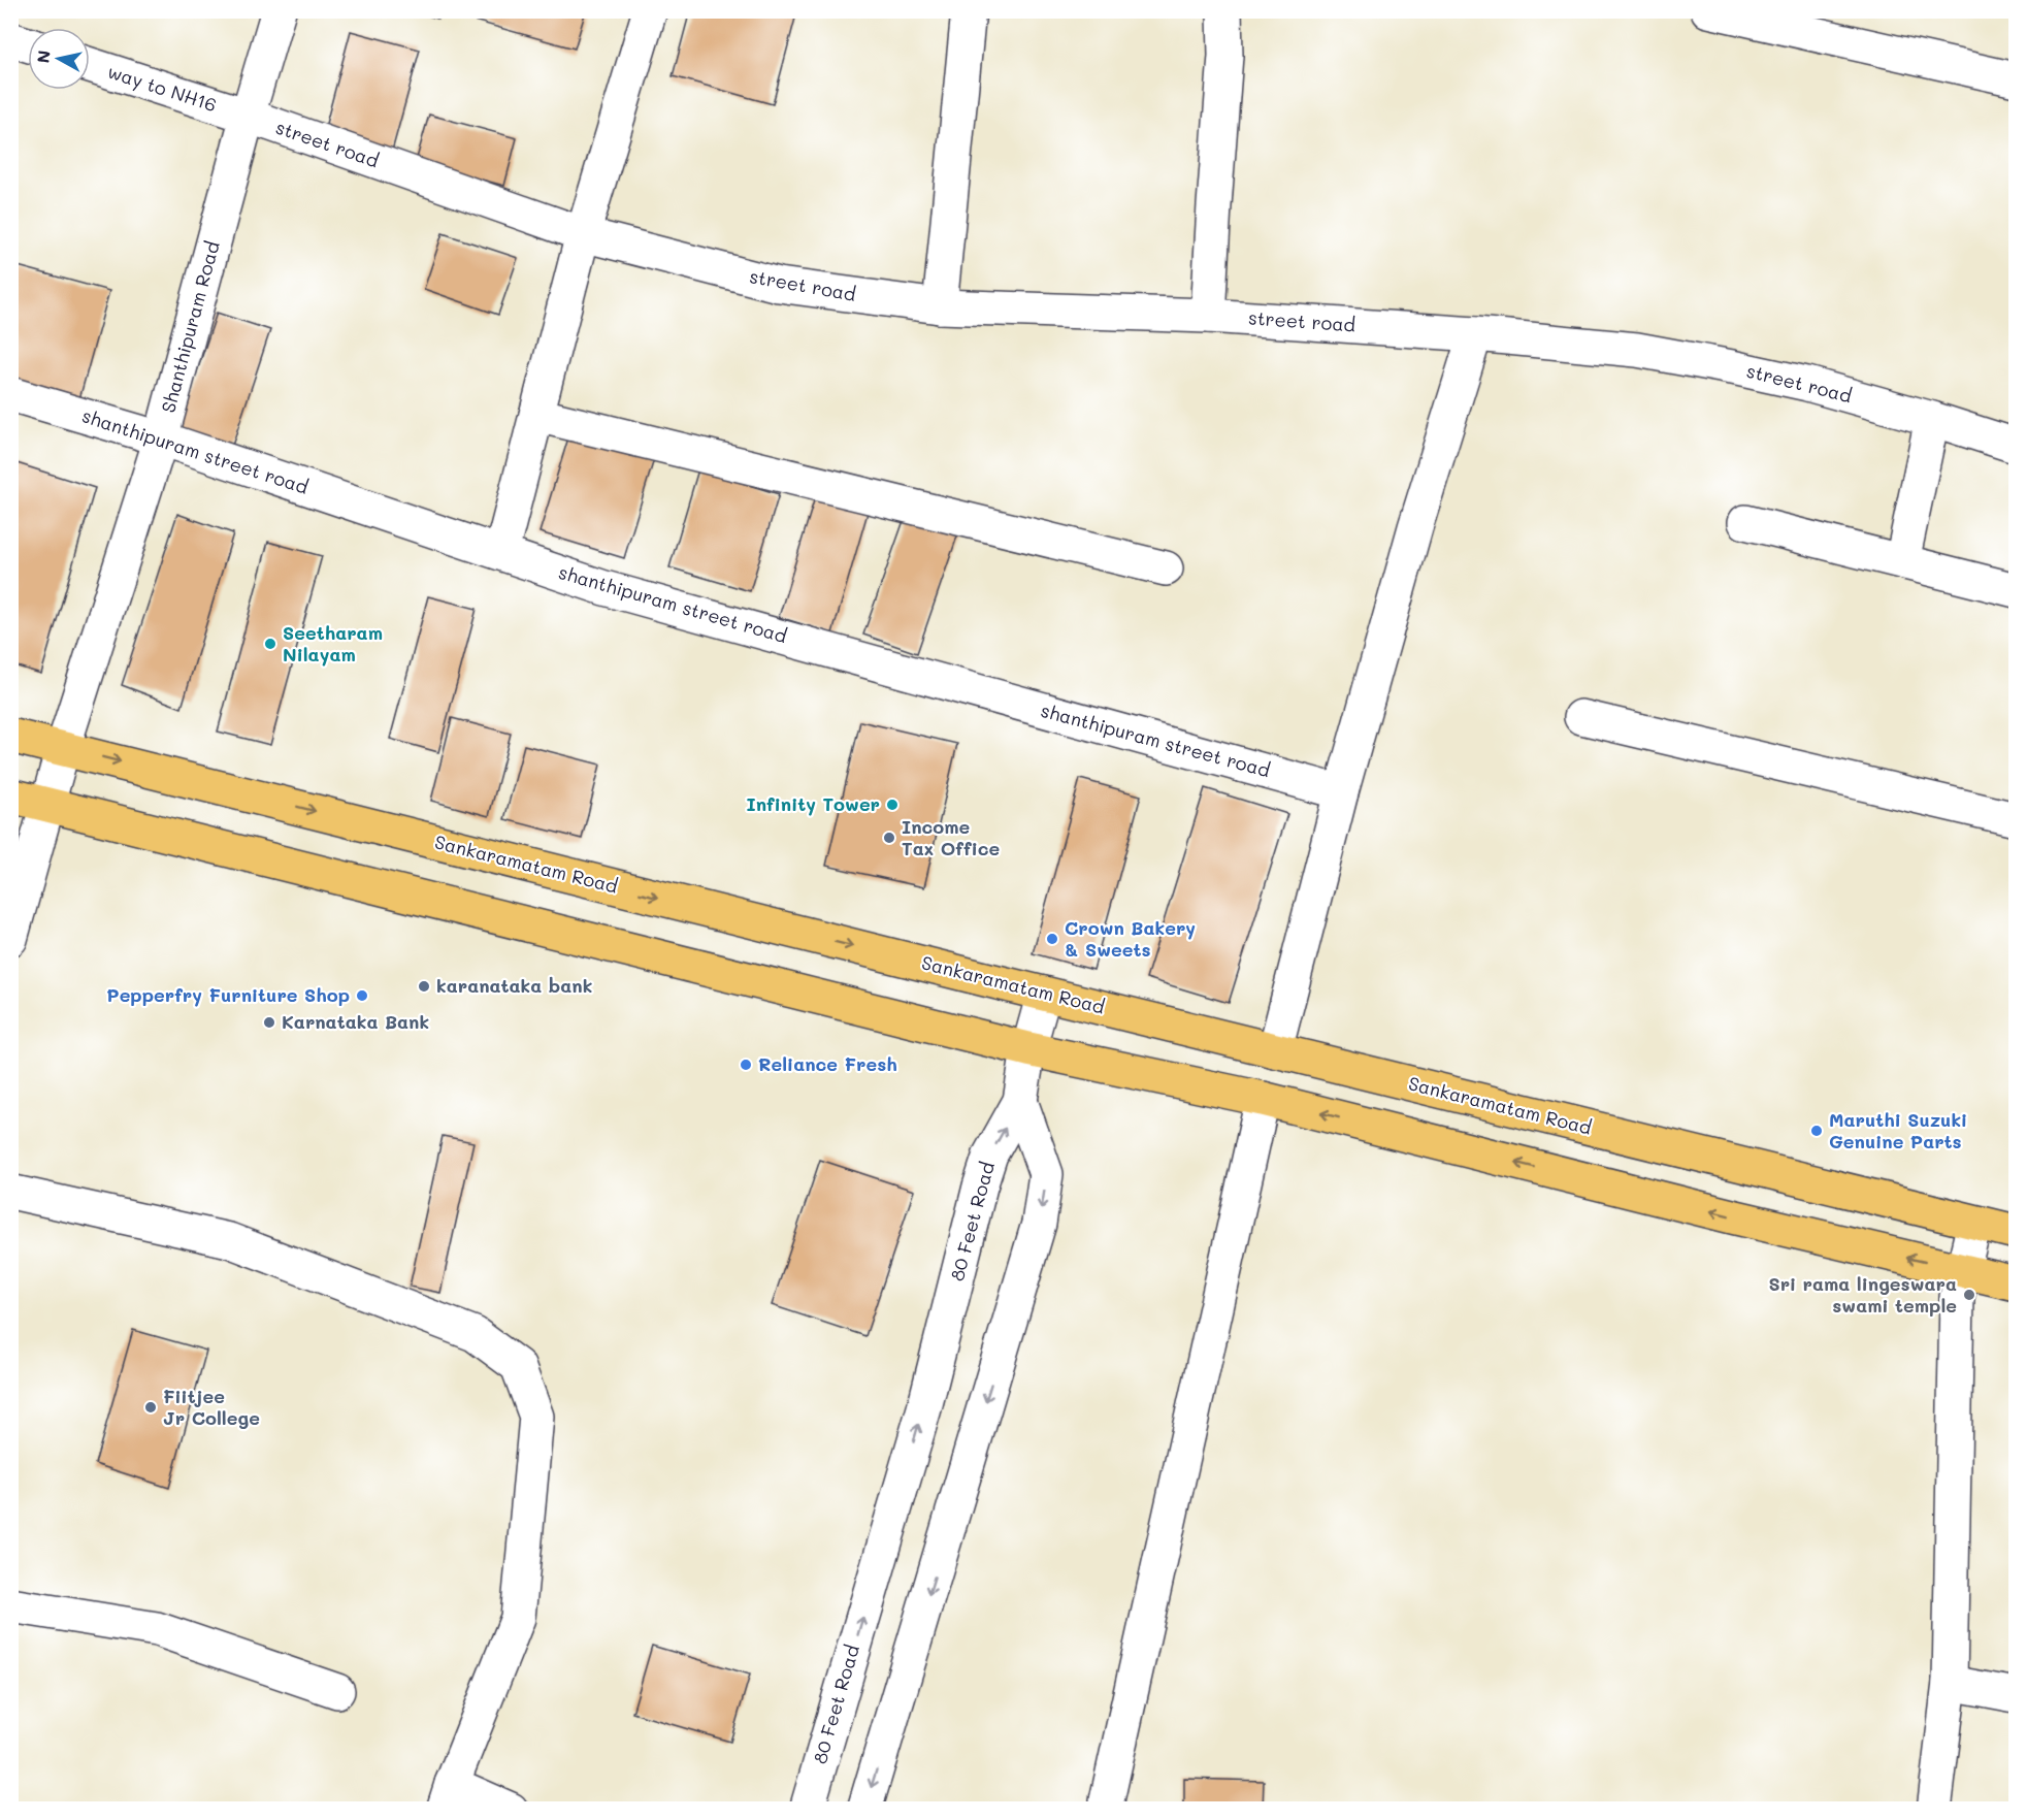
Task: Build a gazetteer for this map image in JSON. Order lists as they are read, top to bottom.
{
  "streets": {
    "main road": ["Sankaramatam Road"],
    "street": [
      "way to NH16",
      "street road",
      "Shanthipuram Road",
      "shanthipuram street road",
      "80 Feet Road"
    ]
  },
  "crossings": [
    ["way to NH16", "street road"],
    ["way to NH16", "Shanthipuram Road"],
    ["street road", "Shanthipuram Road"],
    ["Shanthipuram Road", "shanthipuram street road"],
    ["Shanthipuram Road", "Sankaramatam Road"]
  ],
  "places": [
    "Seetharam Nilayam",
    "Infinity Tower",
    "Income Tax Office",
    "Crown Bakery & Sweets",
    "karanataka bank",
    "Pepperfry Furniture Shop",
    "Karnataka Bank",
    "Reliance Fresh",
    "Maruthi Suzuki Genuine Parts",
    "Sri rama lingeswara swami temple",
    "Fiitjee Jr College"
  ],
  "north": "left"
}
